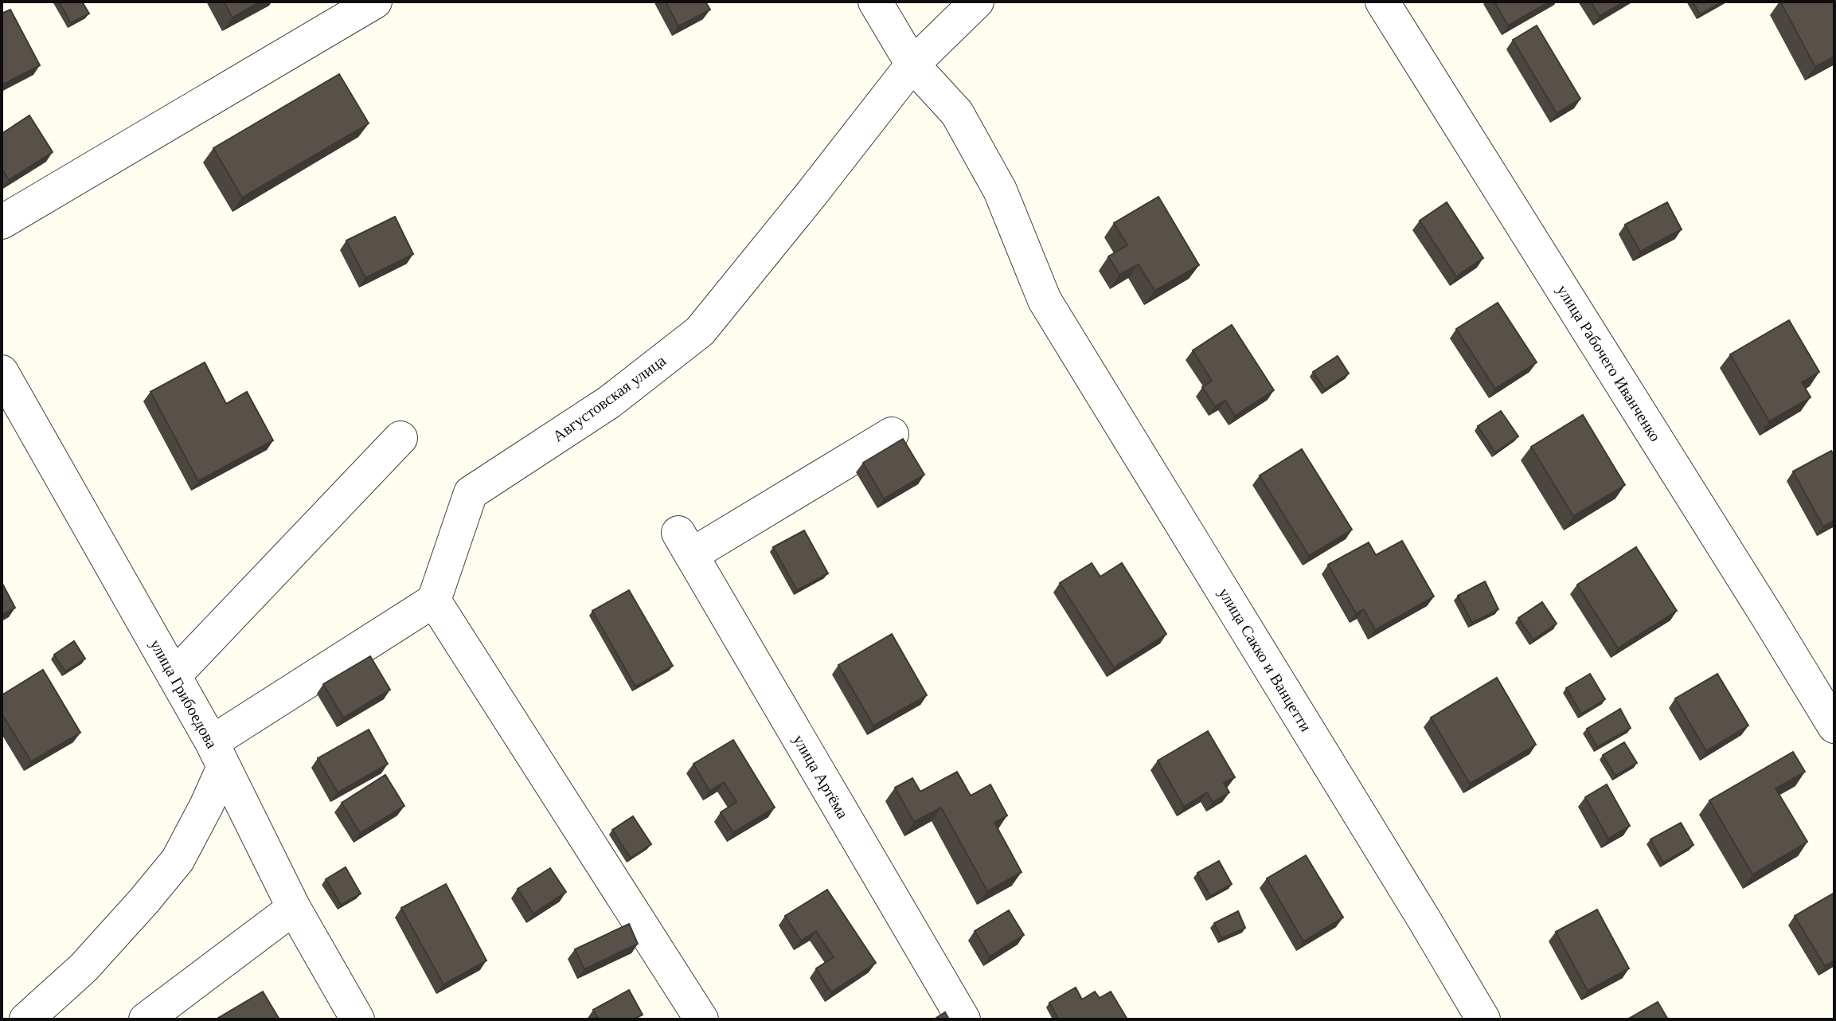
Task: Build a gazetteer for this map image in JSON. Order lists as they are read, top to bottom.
{
  "streets": {
    "street": [
      "улица Рабочего Иванченко",
      "Августовская улица",
      "улица Сакко и Ванцетти",
      "улица Грибоедова",
      "улица Артёма"
    ]
  },
  "crossings": [
    ["Августовская улица", "улица Сакко и Ванцетти"]
  ]
}
